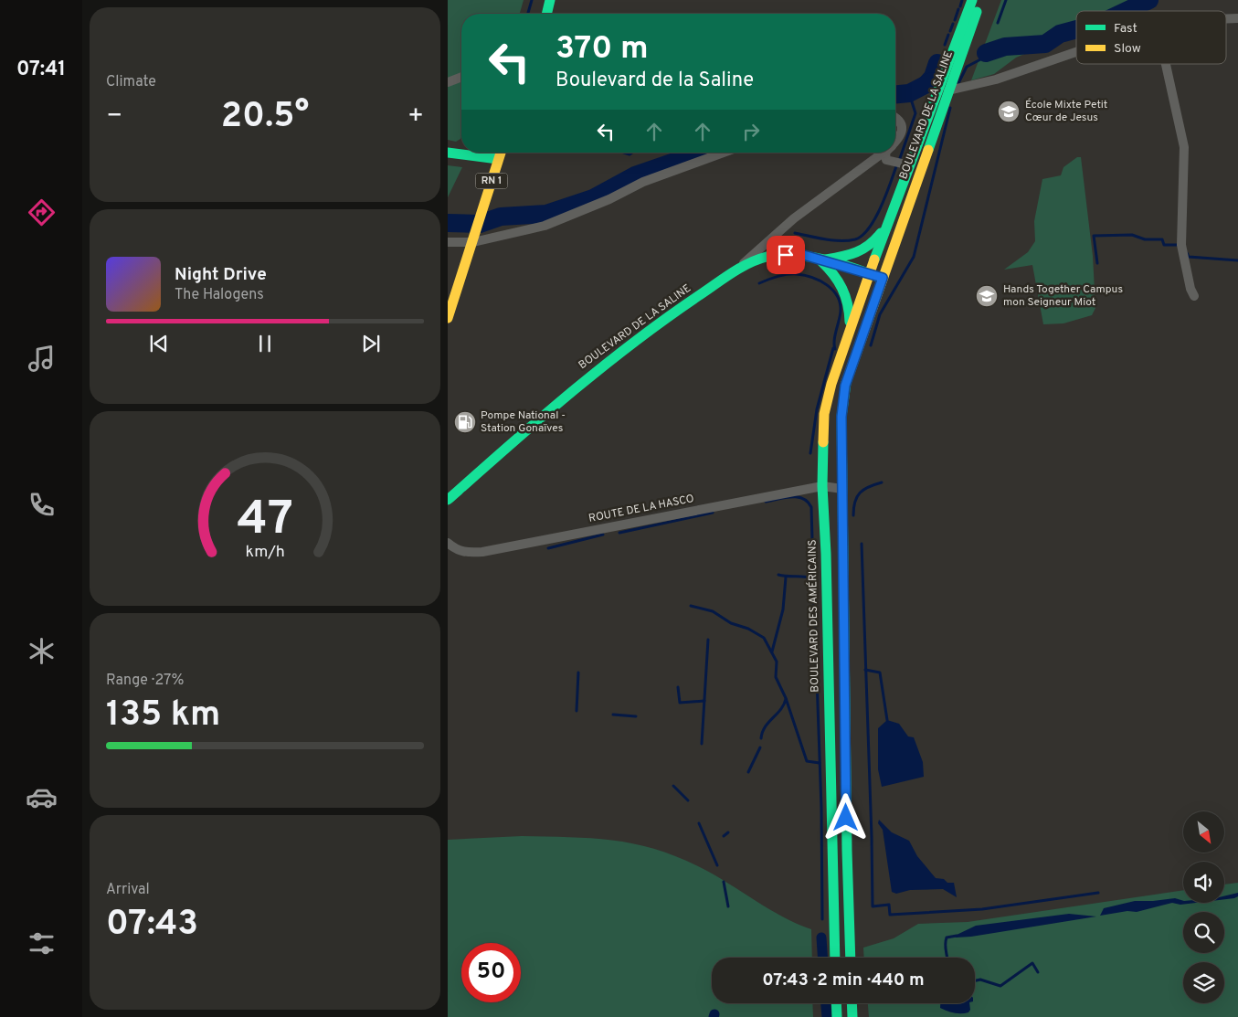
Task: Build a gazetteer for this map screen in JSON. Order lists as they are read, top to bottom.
{
  "streets": {
    "main road": ["BOULEVARD DE LA SALINE", "RN 1", "BOULEVARD DES AMÉRICAINS"],
    "street": ["ROUTE DE LA HASCO"]
  },
  "crossings": [
    ["BOULEVARD DE LA SALINE", "BOULEVARD DES AMÉRICAINS"],
    ["ROUTE DE LA HASCO", "BOULEVARD DES AMÉRICAINS"]
  ],
  "places": {
    "school or university": ["École Mixte Petit Cœur de Jesus", "Hands Together Campus mon Seigneur Miot"],
    "fuel station": ["Pompe National - Station Gonaïves"]
  },
  "legend": ["Fast", "Slow"],
  "north": "bottom right",
  "page": {
    "tabs": "07:41",
    "tile": [
      "Climate",
      ["Range · 27%", "135 km"],
      ["Arrival", "07:43"]
    ],
    "turn": ["370 m", "Boulevard de la Saline"],
    "heat": ["−", "20.5°", "+"],
    "song": ["Night Drive", "The Halogens"],
    "limit": "50",
    "trip": "07:43 · 2 min · 440 m",
    "gauge": ["47", "km/h"]
  }
}
